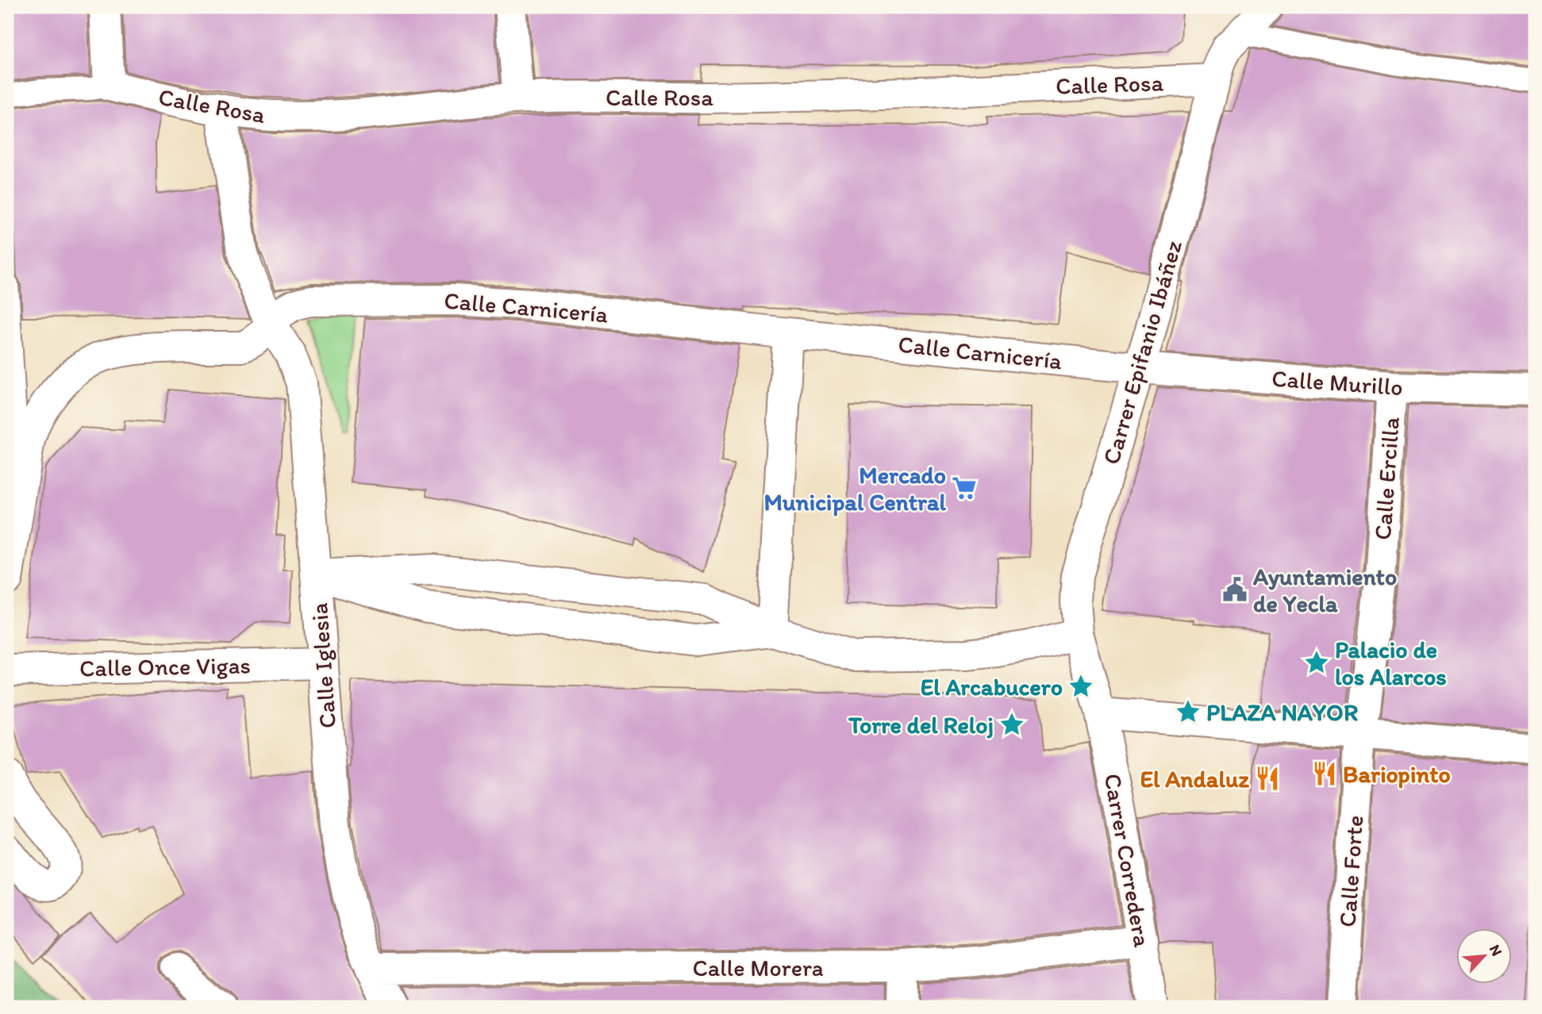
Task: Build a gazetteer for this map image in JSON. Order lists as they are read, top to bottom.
{
  "streets": {
    "street": [
      "Calle Rosa",
      "Calle Carnicería",
      "Carrer Epifanio Ibáñez",
      "Calle Murillo",
      "Calle Ercilla",
      "Calle Iglesia",
      "Calle Once Vigas",
      "Carrer Corredera",
      "Calle Forte",
      "Calle Morera"
    ]
  },
  "crossings": [
    ["Calle Rosa", "Carrer Epifanio Ibáñez"],
    ["Calle Rosa", "Calle Iglesia"],
    ["Calle Carnicería", "Carrer Epifanio Ibáñez"],
    ["Calle Carnicería", "Calle Murillo"],
    ["Calle Carnicería", "Calle Iglesia"],
    ["Carrer Epifanio Ibáñez", "Calle Murillo"],
    ["Carrer Epifanio Ibáñez", "Carrer Corredera"],
    ["Calle Murillo", "Calle Ercilla"],
    ["Calle Ercilla", "Calle Forte"],
    ["Calle Iglesia", "Calle Once Vigas"],
    ["Calle Iglesia", "Calle Morera"],
    ["Carrer Corredera", "Calle Morera"]
  ],
  "places": {
    "supermarket": ["Mercado Municipal Central"],
    "public building": ["Ayuntamiento de Yecla"],
    "place": [
      "Palacio de los Alarcos",
      "El Arcabucero",
      "PLAZA NAYOR",
      "Torre del Reloj"
    ],
    "restaurant": ["Bariopinto", "El Andaluz"]
  },
  "north": "top right"
}
